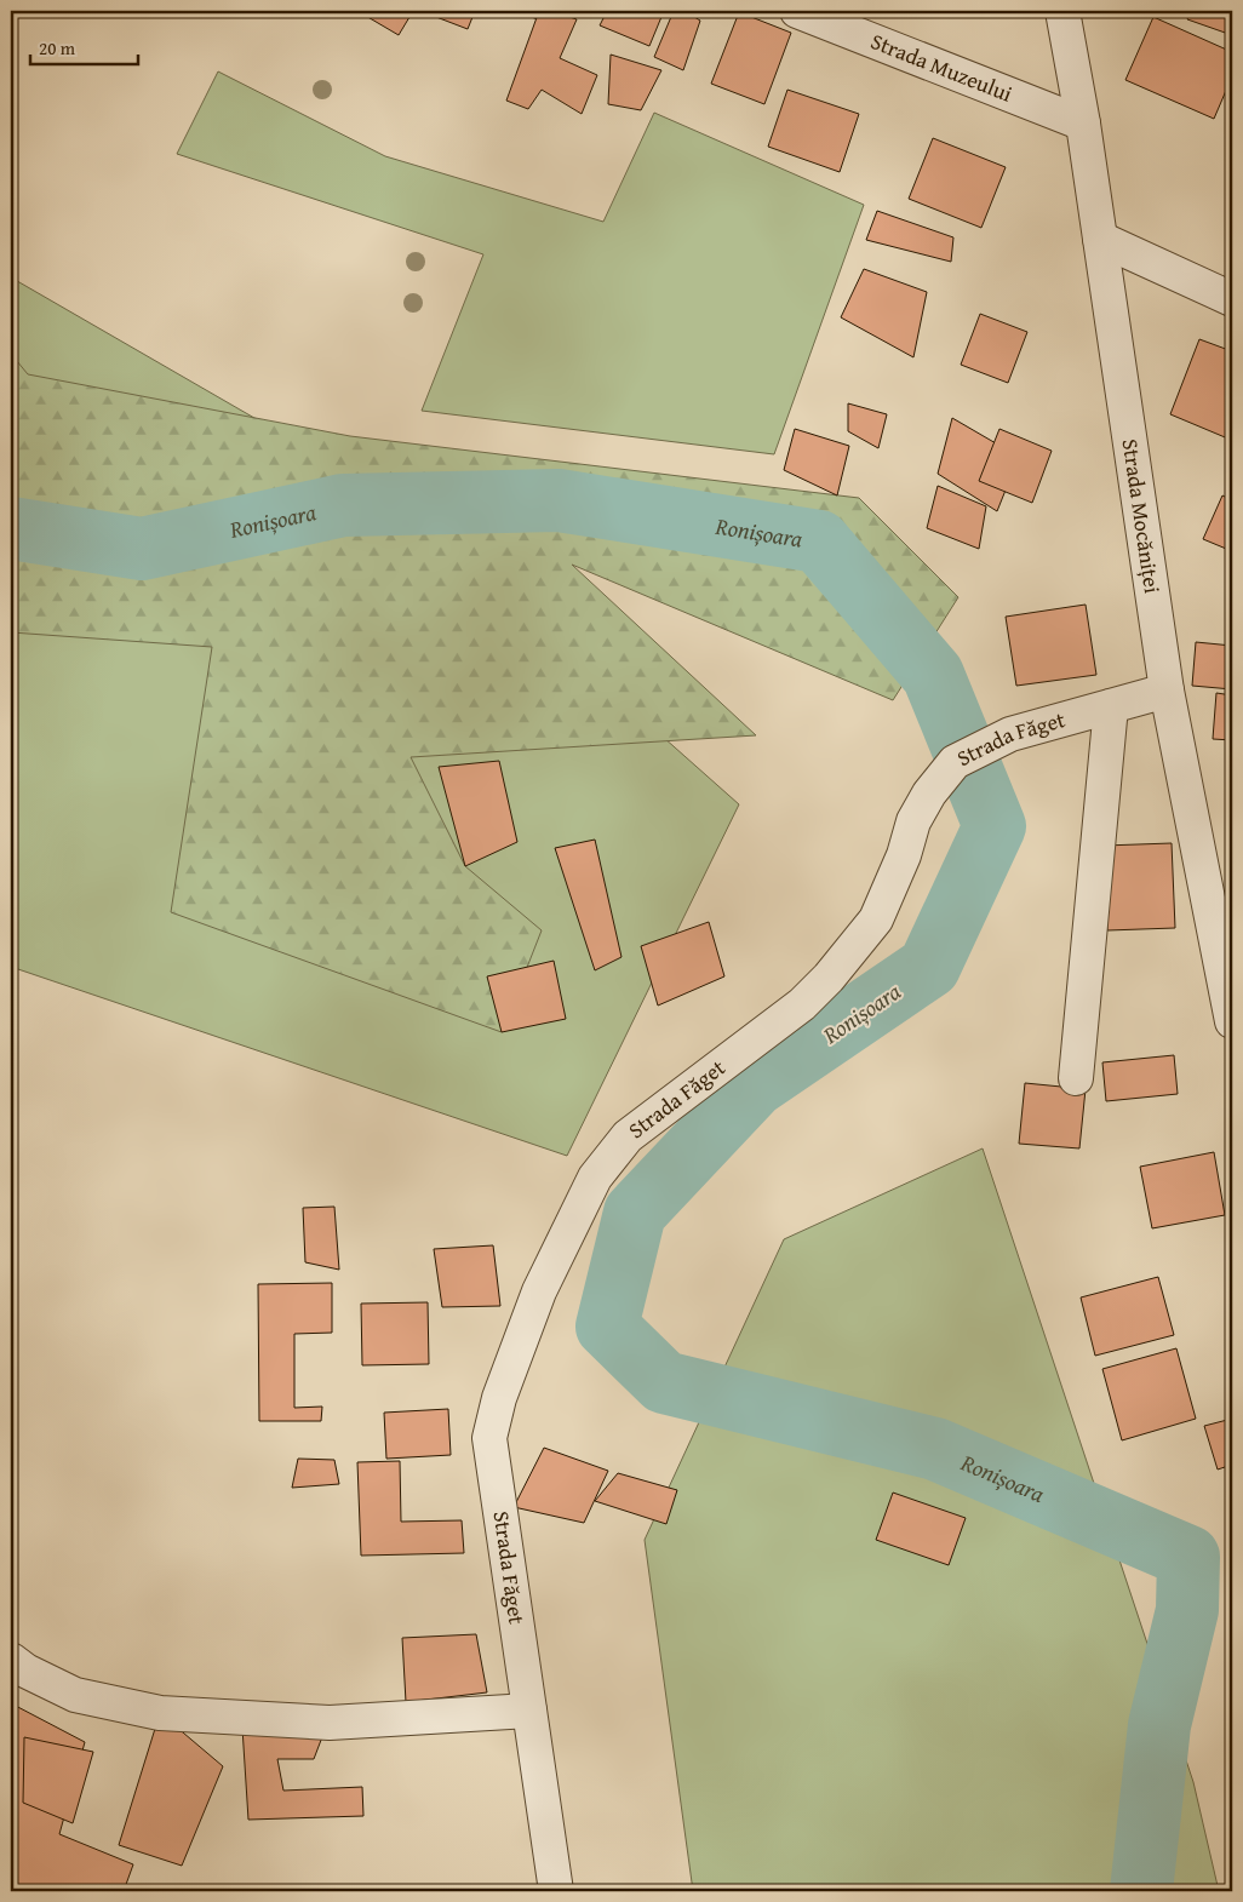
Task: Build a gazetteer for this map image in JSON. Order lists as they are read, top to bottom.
{
  "streets": {
    "street": ["Strada Muzeului", "Strada Mocăniței", "Strada Făget"]
  },
  "crossings": [
    ["Strada Muzeului", "Strada Mocăniței"],
    ["Strada Mocăniței", "Strada Făget"]
  ],
  "water": ["Ronișoara"],
  "scale_bar": "20 m"
}
